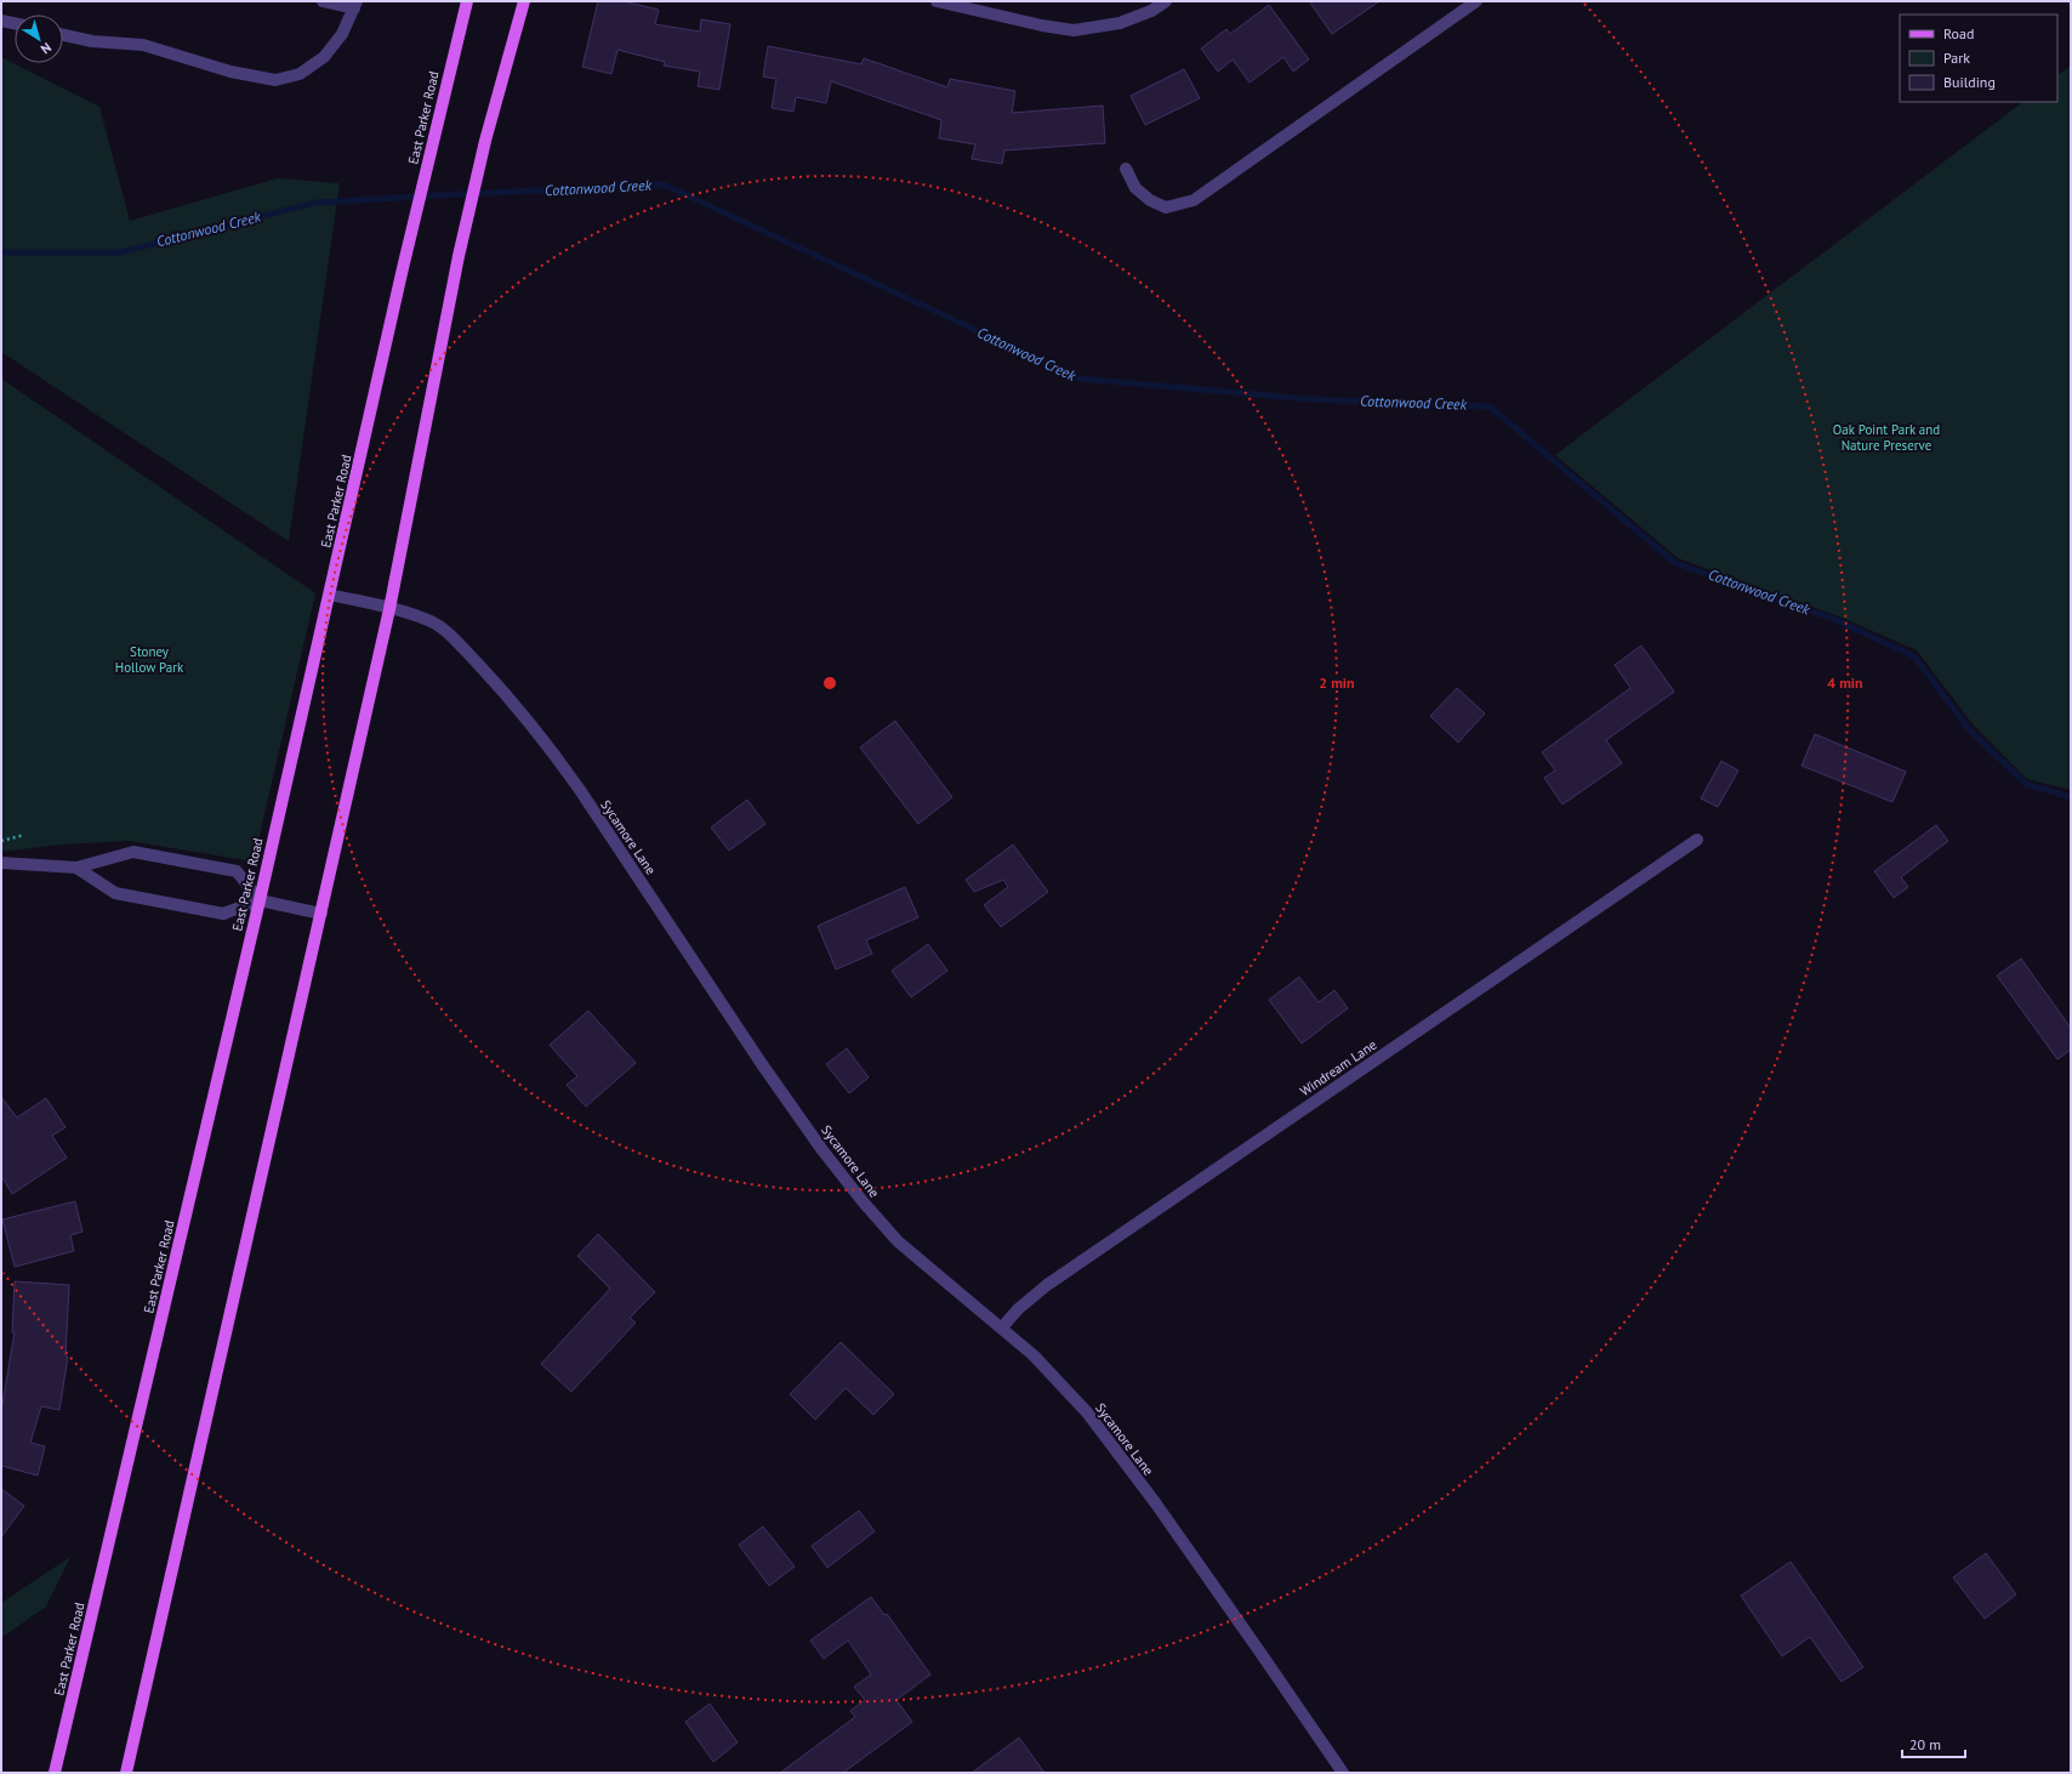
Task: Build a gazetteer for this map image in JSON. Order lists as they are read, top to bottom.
{
  "streets": {
    "main road": ["East Parker Road"],
    "street": ["Sycamore Lane", "Windream Lane"]
  },
  "crossings": [
    ["East Parker Road", "Sycamore Lane"],
    ["Sycamore Lane", "Windream Lane"]
  ],
  "water": ["Cottonwood Creek"],
  "parks": ["Oak Point Park and Nature Preserve", "Stoney Hollow Park"],
  "legend": ["Road", "Park", "Building"],
  "scale_bar": "20 m",
  "north": "bottom right",
  "rings": ["2 min", "4 min"]
}
